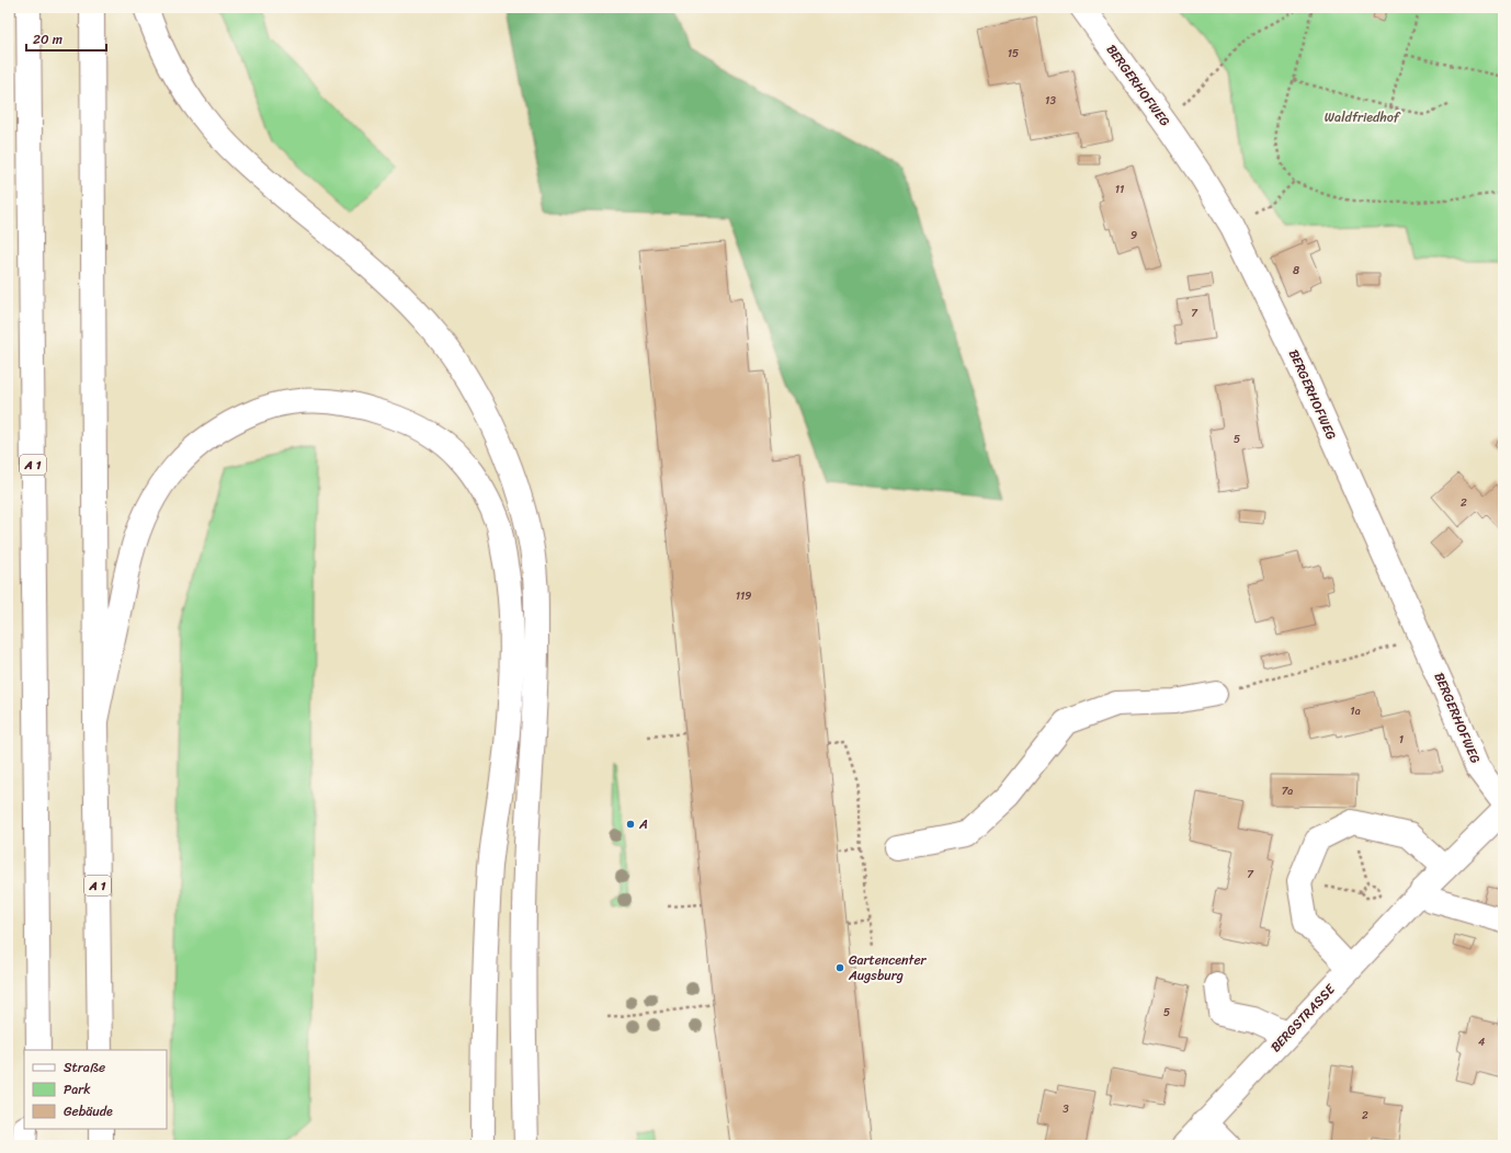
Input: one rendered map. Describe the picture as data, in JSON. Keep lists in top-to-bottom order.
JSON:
{
  "streets": {
    "main road": ["BERGERHOFWEG", "A 1", "BERGSTRASSE"]
  },
  "parks": ["Waldfriedhof"],
  "places": ["A", "Gartencenter Augsburg"],
  "house_numbers": [
    "15",
    "13",
    "11",
    "9",
    "8",
    "7",
    "5",
    "2",
    "119",
    "1a",
    "1",
    "7a",
    "7",
    "5",
    "4",
    "3",
    "2"
  ],
  "legend": ["Straße", "Park", "Gebäude"],
  "scale_bar": "20 m"
}
